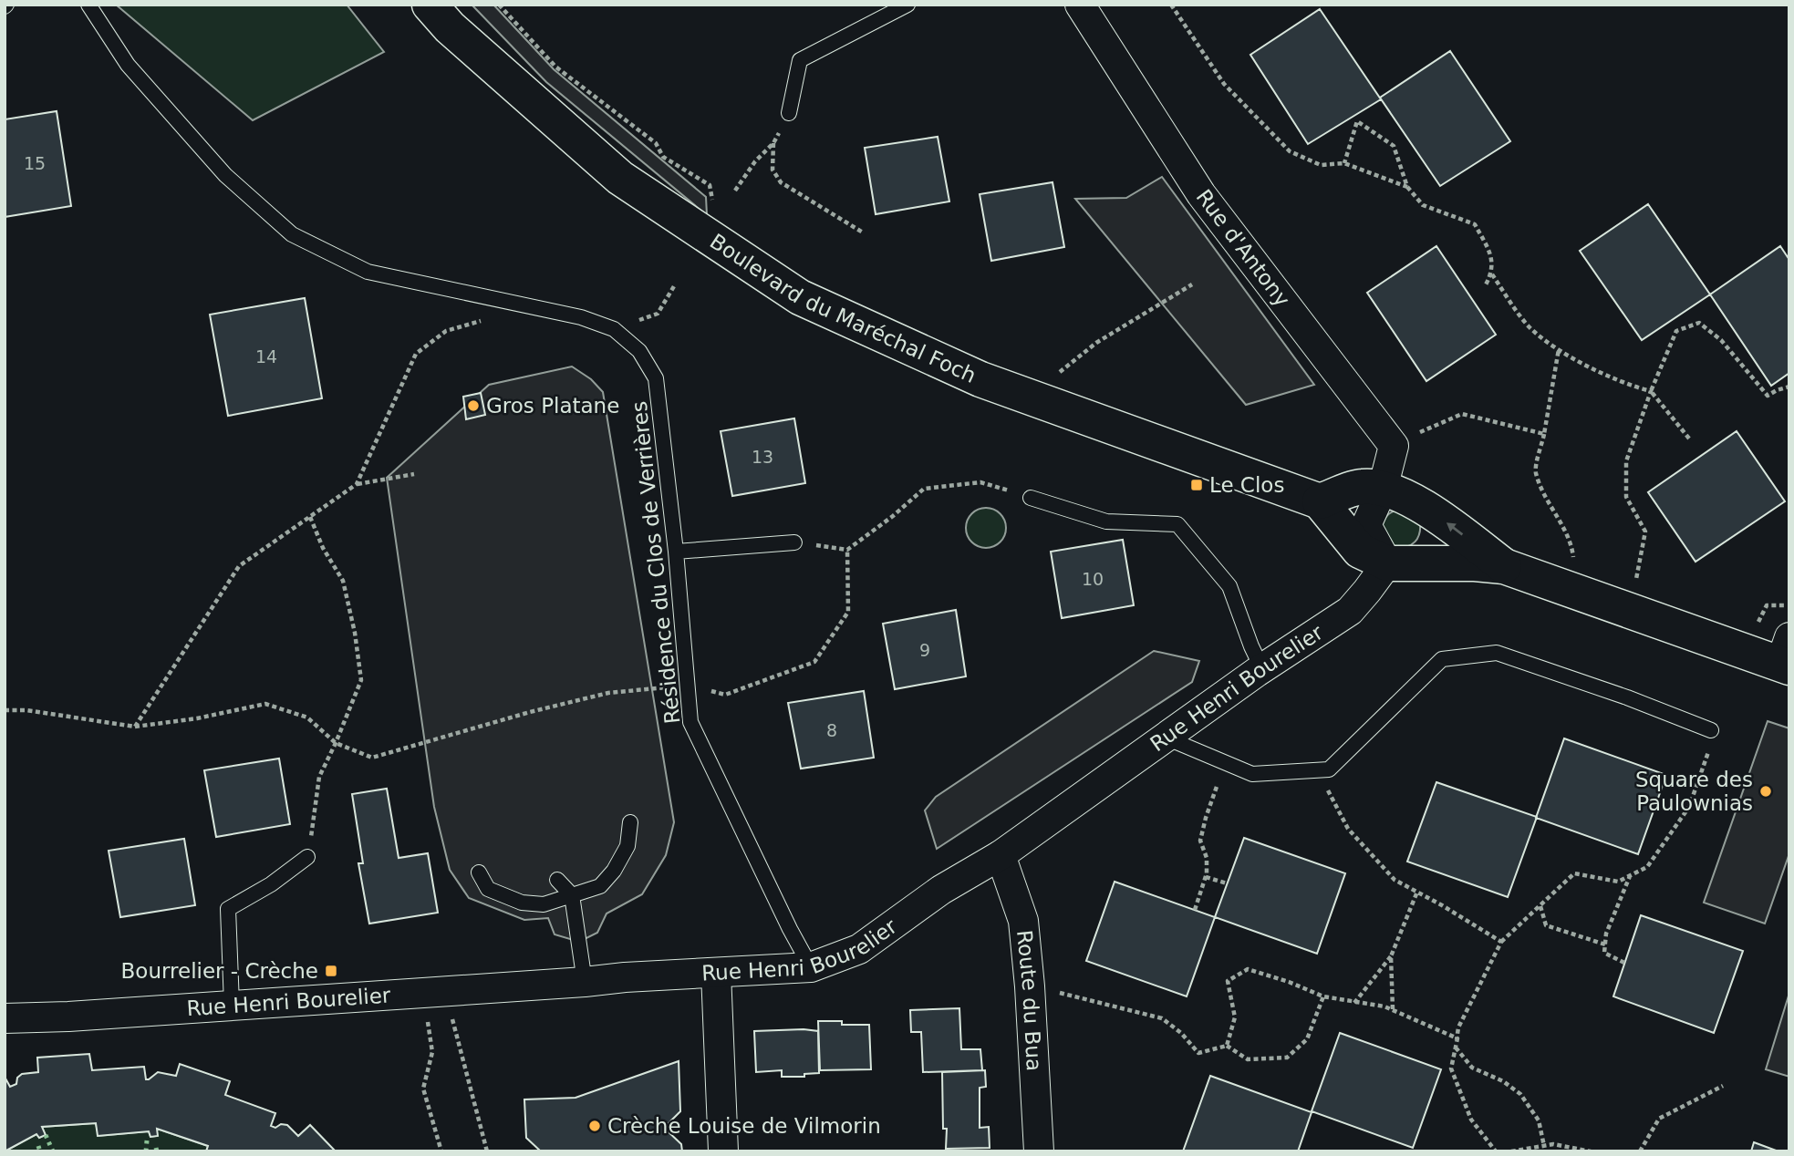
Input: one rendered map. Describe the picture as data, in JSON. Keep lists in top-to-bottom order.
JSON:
{
  "streets": {
    "street": [
      "Rue d'Antony",
      "Boulevard du Maréchal Foch",
      "Rue Henri Bourelier",
      "Route du Bua"
    ],
    "lane": ["Résidence du Clos de Verrières"]
  },
  "crossings": [
    ["Résidence du Clos de Verrières", "Rue Henri Bourelier"],
    ["Rue Henri Bourelier", "Route du Bua"]
  ],
  "places": {
    "other": ["Gros Platane", "Square des Paulownias", "Crèche Louise de Vilmorin"],
    "transit": ["Le Clos", "Bourrelier - Crèche"]
  },
  "house_numbers": [
    "15",
    "14",
    "13",
    "10",
    "9",
    "8"
  ]
}
